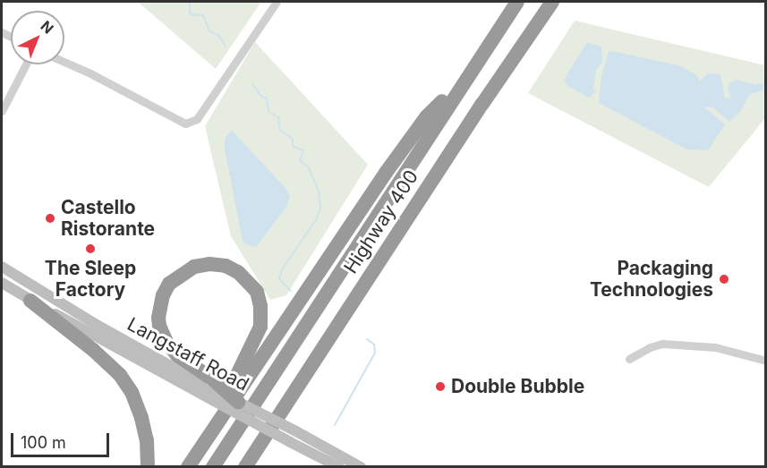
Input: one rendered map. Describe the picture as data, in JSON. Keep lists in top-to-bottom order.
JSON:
{
  "streets": {
    "highway": ["Highway 400"],
    "main road": ["Langstaff Road"]
  },
  "places": [
    "Castello Ristorante",
    "The Sleep Factory",
    "Packaging Technologies",
    "Double Bubble"
  ],
  "scale_bar": "100 m",
  "north": "top right"
}
